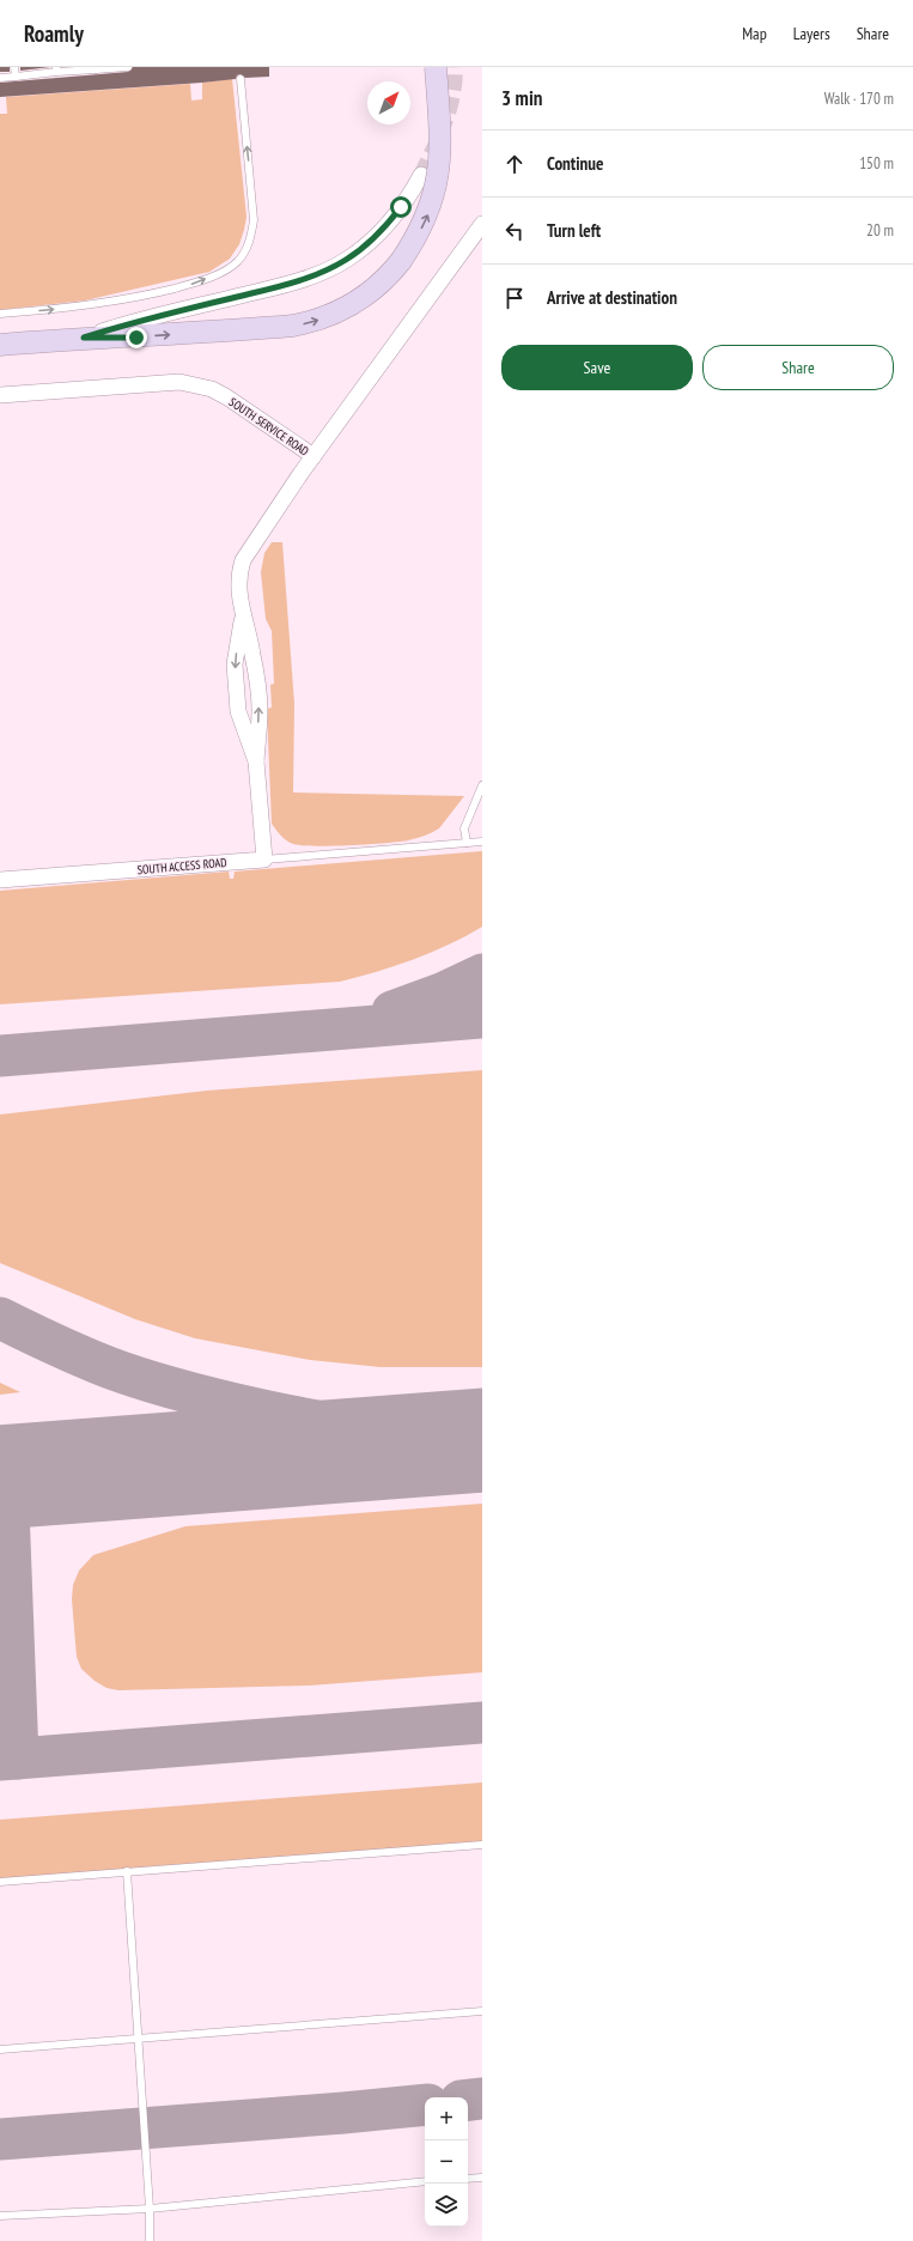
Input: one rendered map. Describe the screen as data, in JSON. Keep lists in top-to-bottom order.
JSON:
{
  "streets": {
    "street": ["SOUTH SERVICE ROAD", "SOUTH ACCESS ROAD"]
  },
  "north": "top right",
  "page": {
    "header": "Roamly",
    "nav": ["Map", "Layers", "Share"],
    "heading": ["3 min", "Walk · 170 m"],
    "list": [
      ["Continue", "150 m"],
      ["Turn left", "20 m"],
      "Arrive at destination"
    ],
    "buttons": ["Save", "Share"],
    "map_buttons": ["+", "−"]
  }
}
